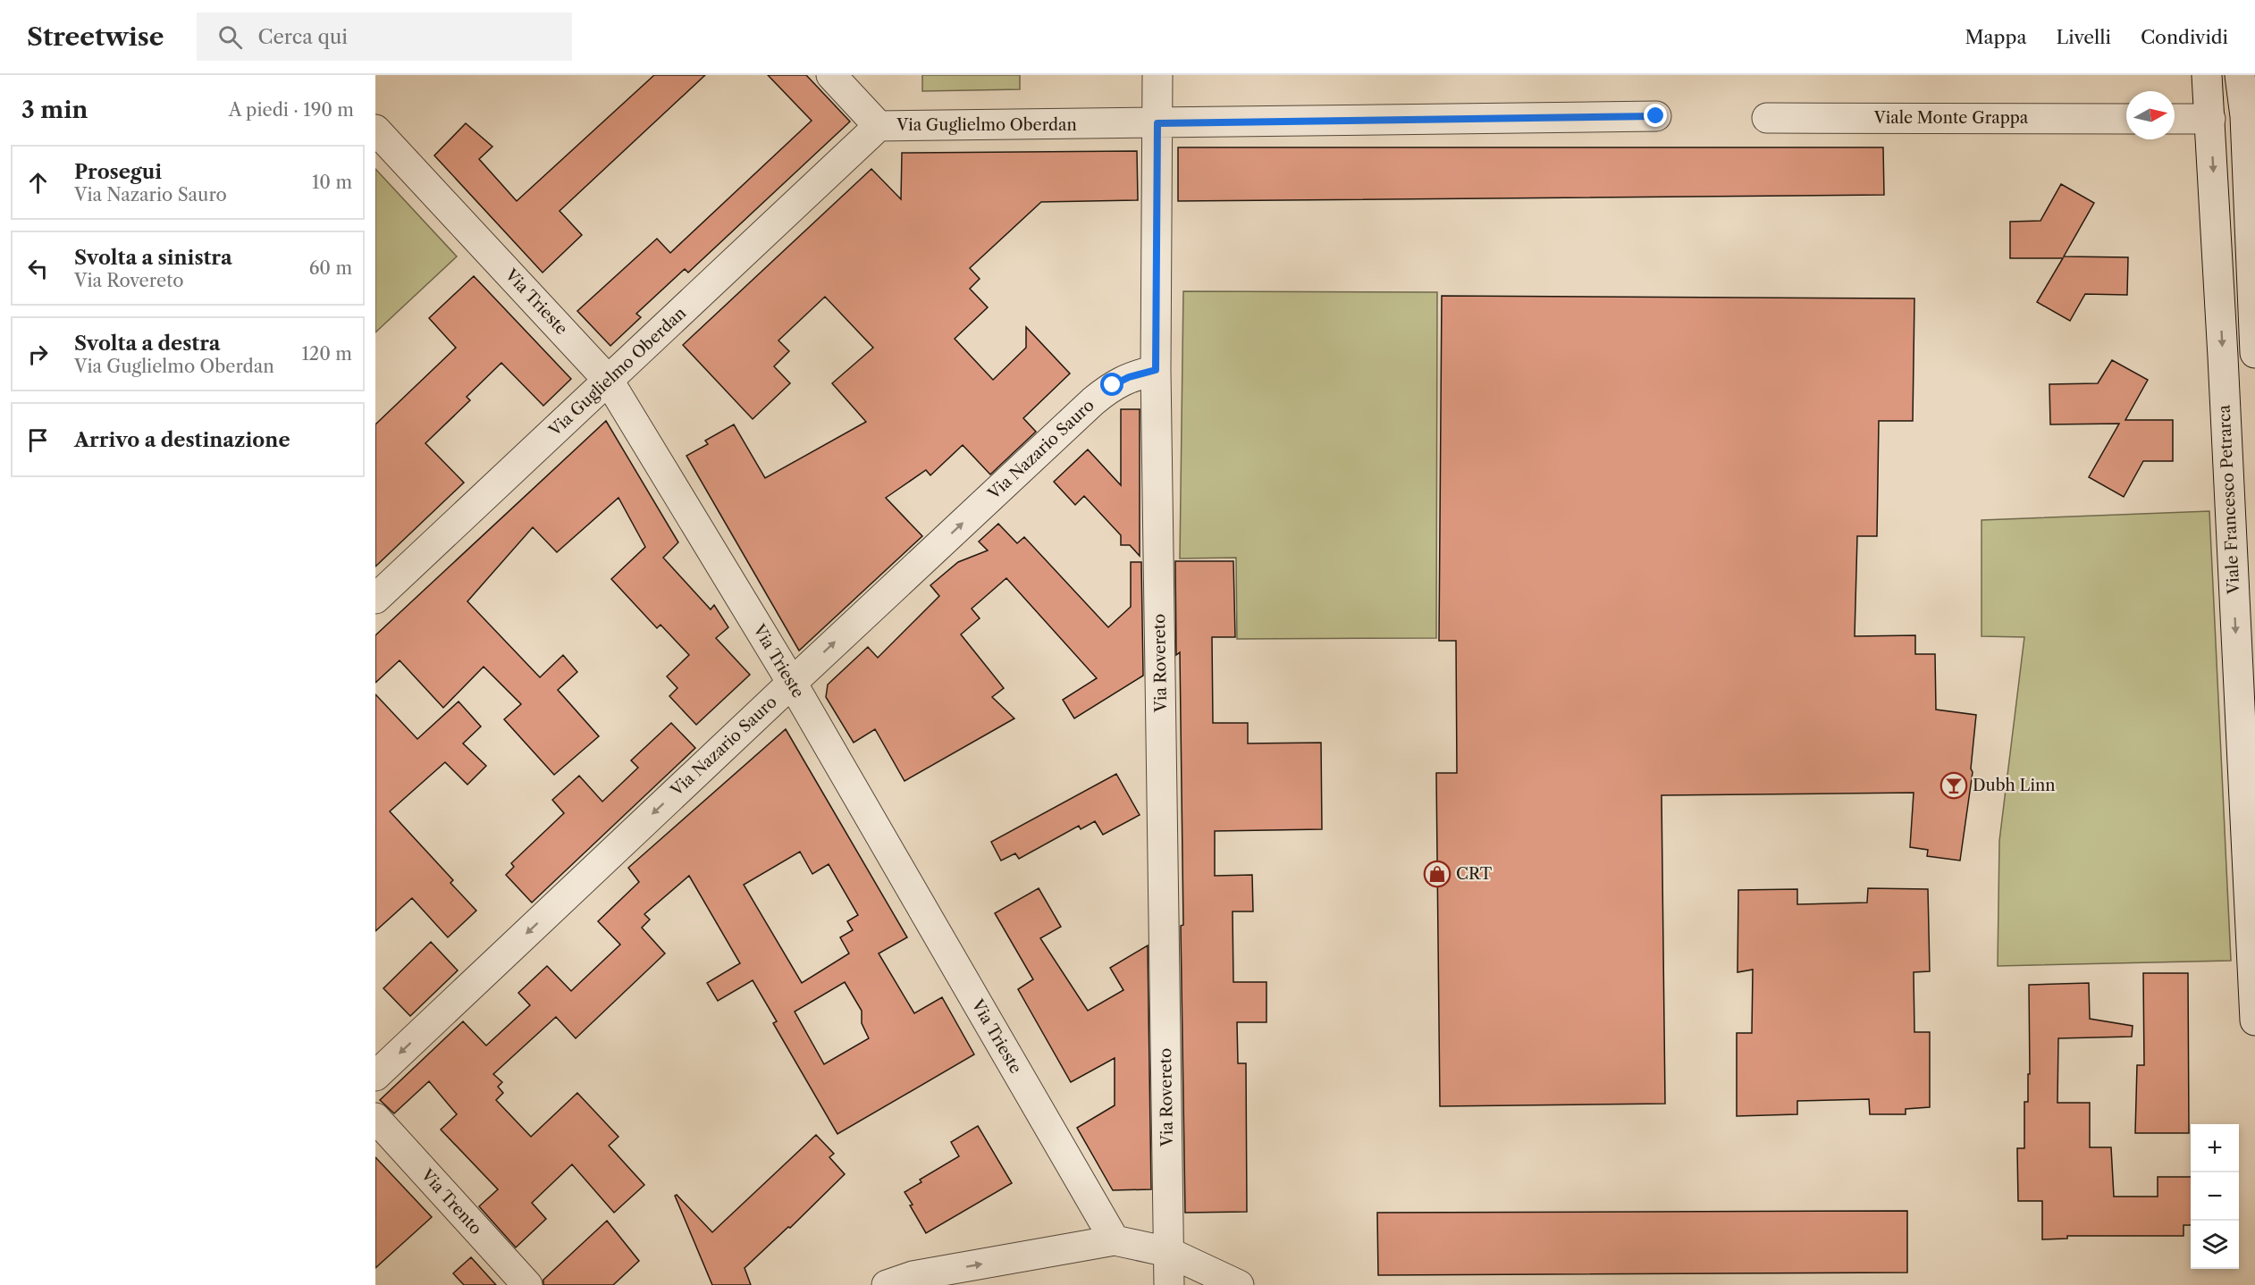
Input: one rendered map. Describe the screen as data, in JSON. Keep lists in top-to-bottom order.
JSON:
{
  "streets": {
    "street": [
      "Viale Monte Grappa",
      "Via Guglielmo Oberdan",
      "Via Trieste",
      "Via Nazario Sauro",
      "Viale Francesco Petrarca",
      "Via Rovereto",
      "Via Trento"
    ]
  },
  "crossings": [
    ["Via Guglielmo Oberdan", "Via Trieste"],
    ["Via Guglielmo Oberdan", "Via Rovereto"],
    ["Via Trieste", "Via Nazario Sauro"],
    ["Via Nazario Sauro", "Via Rovereto"]
  ],
  "one_way": ["Viale Francesco Petrarca"],
  "places": {
    "bar": ["Dubh Linn"],
    "shop": ["CRT"]
  },
  "north": "right",
  "page": {
    "header": "Streetwise",
    "search": "Cerca qui",
    "nav": ["Mappa", "Livelli", "Condividi"],
    "heading": ["3 min", "A piedi · 190 m"],
    "list": [
      ["Prosegui", "Via Nazario Sauro", "10 m"],
      ["Svolta a sinistra", "Via Rovereto", "60 m"],
      ["Svolta a destra", "Via Guglielmo Oberdan", "120 m"],
      "Arrivo a destinazione"
    ],
    "map_buttons": ["+", "−"]
  }
}
